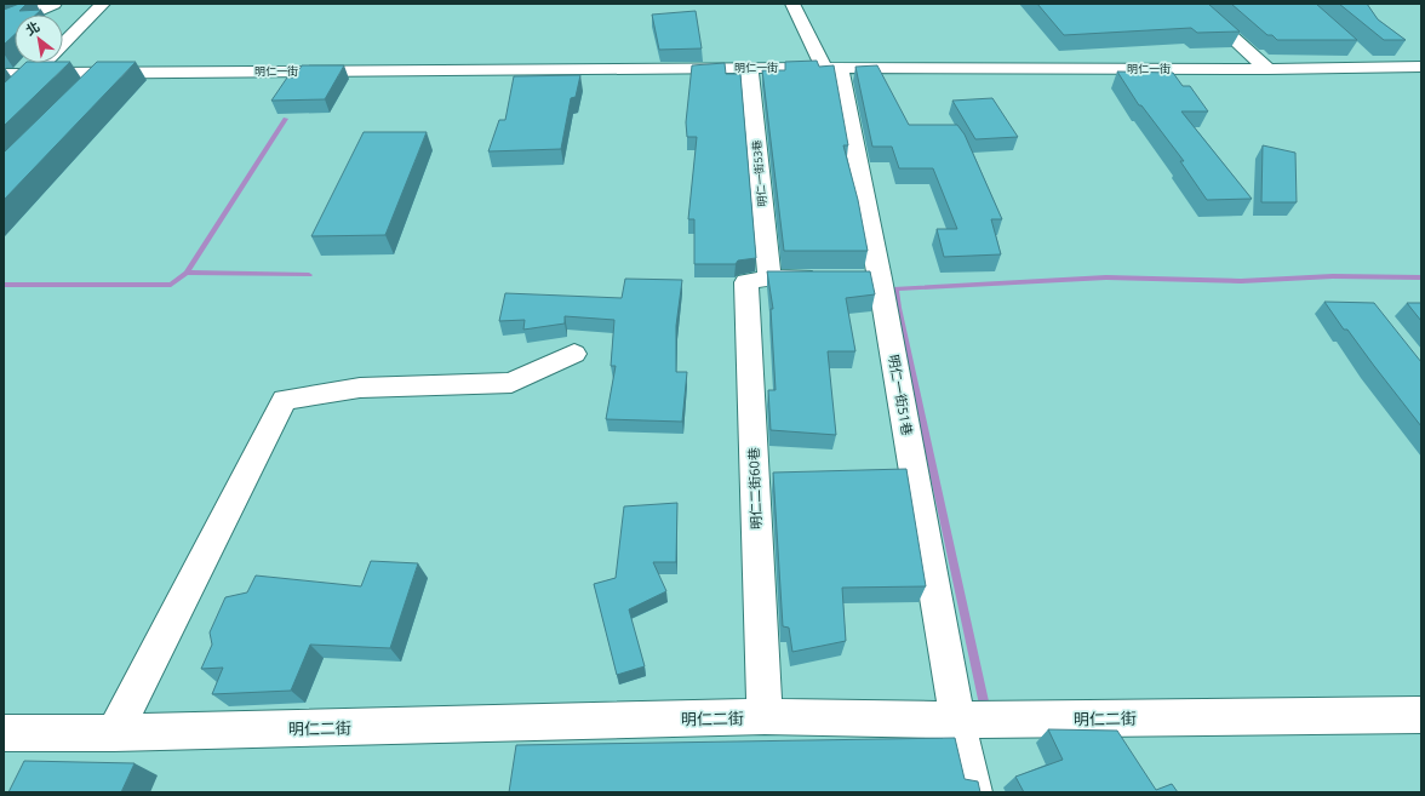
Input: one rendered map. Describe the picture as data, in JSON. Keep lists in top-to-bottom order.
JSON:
{
  "streets": {
    "street": [
      "明仁一街",
      "明仁一街53巷",
      "明仁一街51巷",
      "明仁二街60巷",
      "明仁二街"
    ]
  },
  "crossings": [
    ["明仁一街", "明仁一街53巷"],
    ["明仁一街", "明仁一街51巷"],
    ["明仁一街53巷", "明仁二街60巷"],
    ["明仁一街51巷", "明仁二街"],
    ["明仁二街60巷", "明仁二街"]
  ],
  "north": "top left"
}
